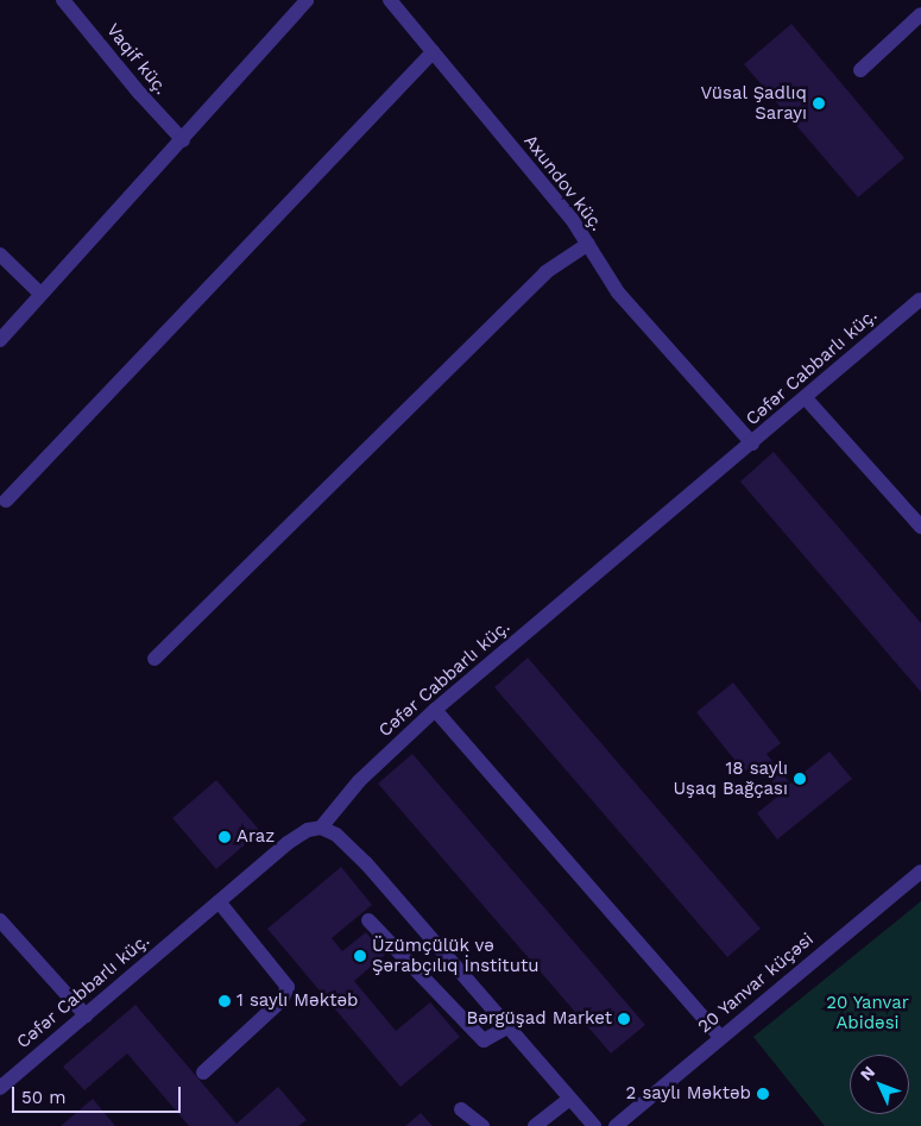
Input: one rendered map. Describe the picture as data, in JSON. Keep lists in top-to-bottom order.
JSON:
{
  "streets": {
    "street": [
      "Vaqif küç.",
      "Axundov küç.",
      "Cəfər Cabbarlı küç.",
      "20 Yanvar küçəsi"
    ]
  },
  "crossings": [
    ["Axundov küç.", "Cəfər Cabbarlı küç."]
  ],
  "parks": ["20 Yanvar Abidəsi"],
  "places": [
    "Vüsal Şadlıq Sarayı",
    "18 saylı Uşaq Bağçası",
    "Araz",
    "Üzümçülük və Şərabçılıq İnstitutu",
    "1 saylı Məktəb",
    "Bərgüşad Market",
    "2 saylı Məktəb"
  ],
  "scale_bar": "50 m",
  "north": "top left"
}
